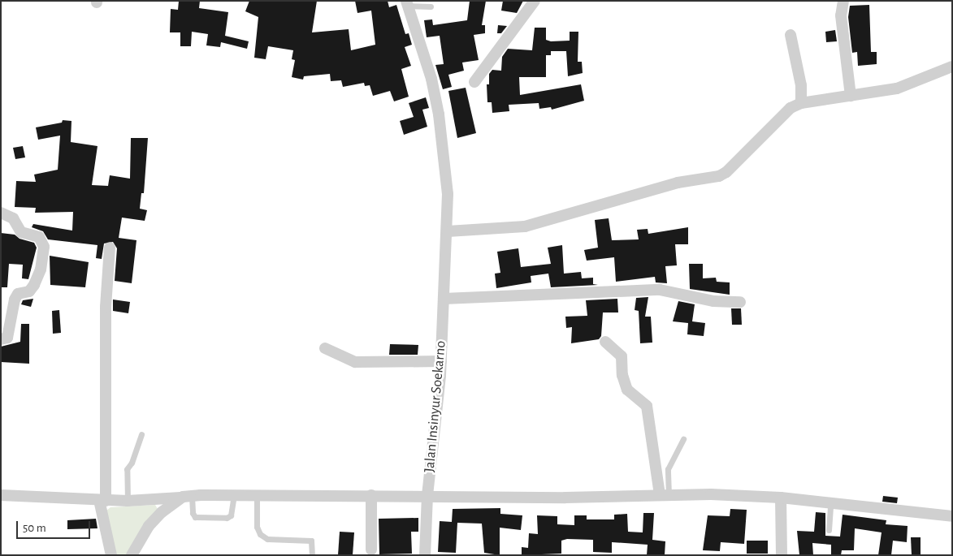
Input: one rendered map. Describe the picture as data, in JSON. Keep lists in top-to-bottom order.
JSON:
{
  "streets": {
    "street": ["Jalan Insinyur Soekarno"]
  },
  "scale_bar": "50 m"
}
